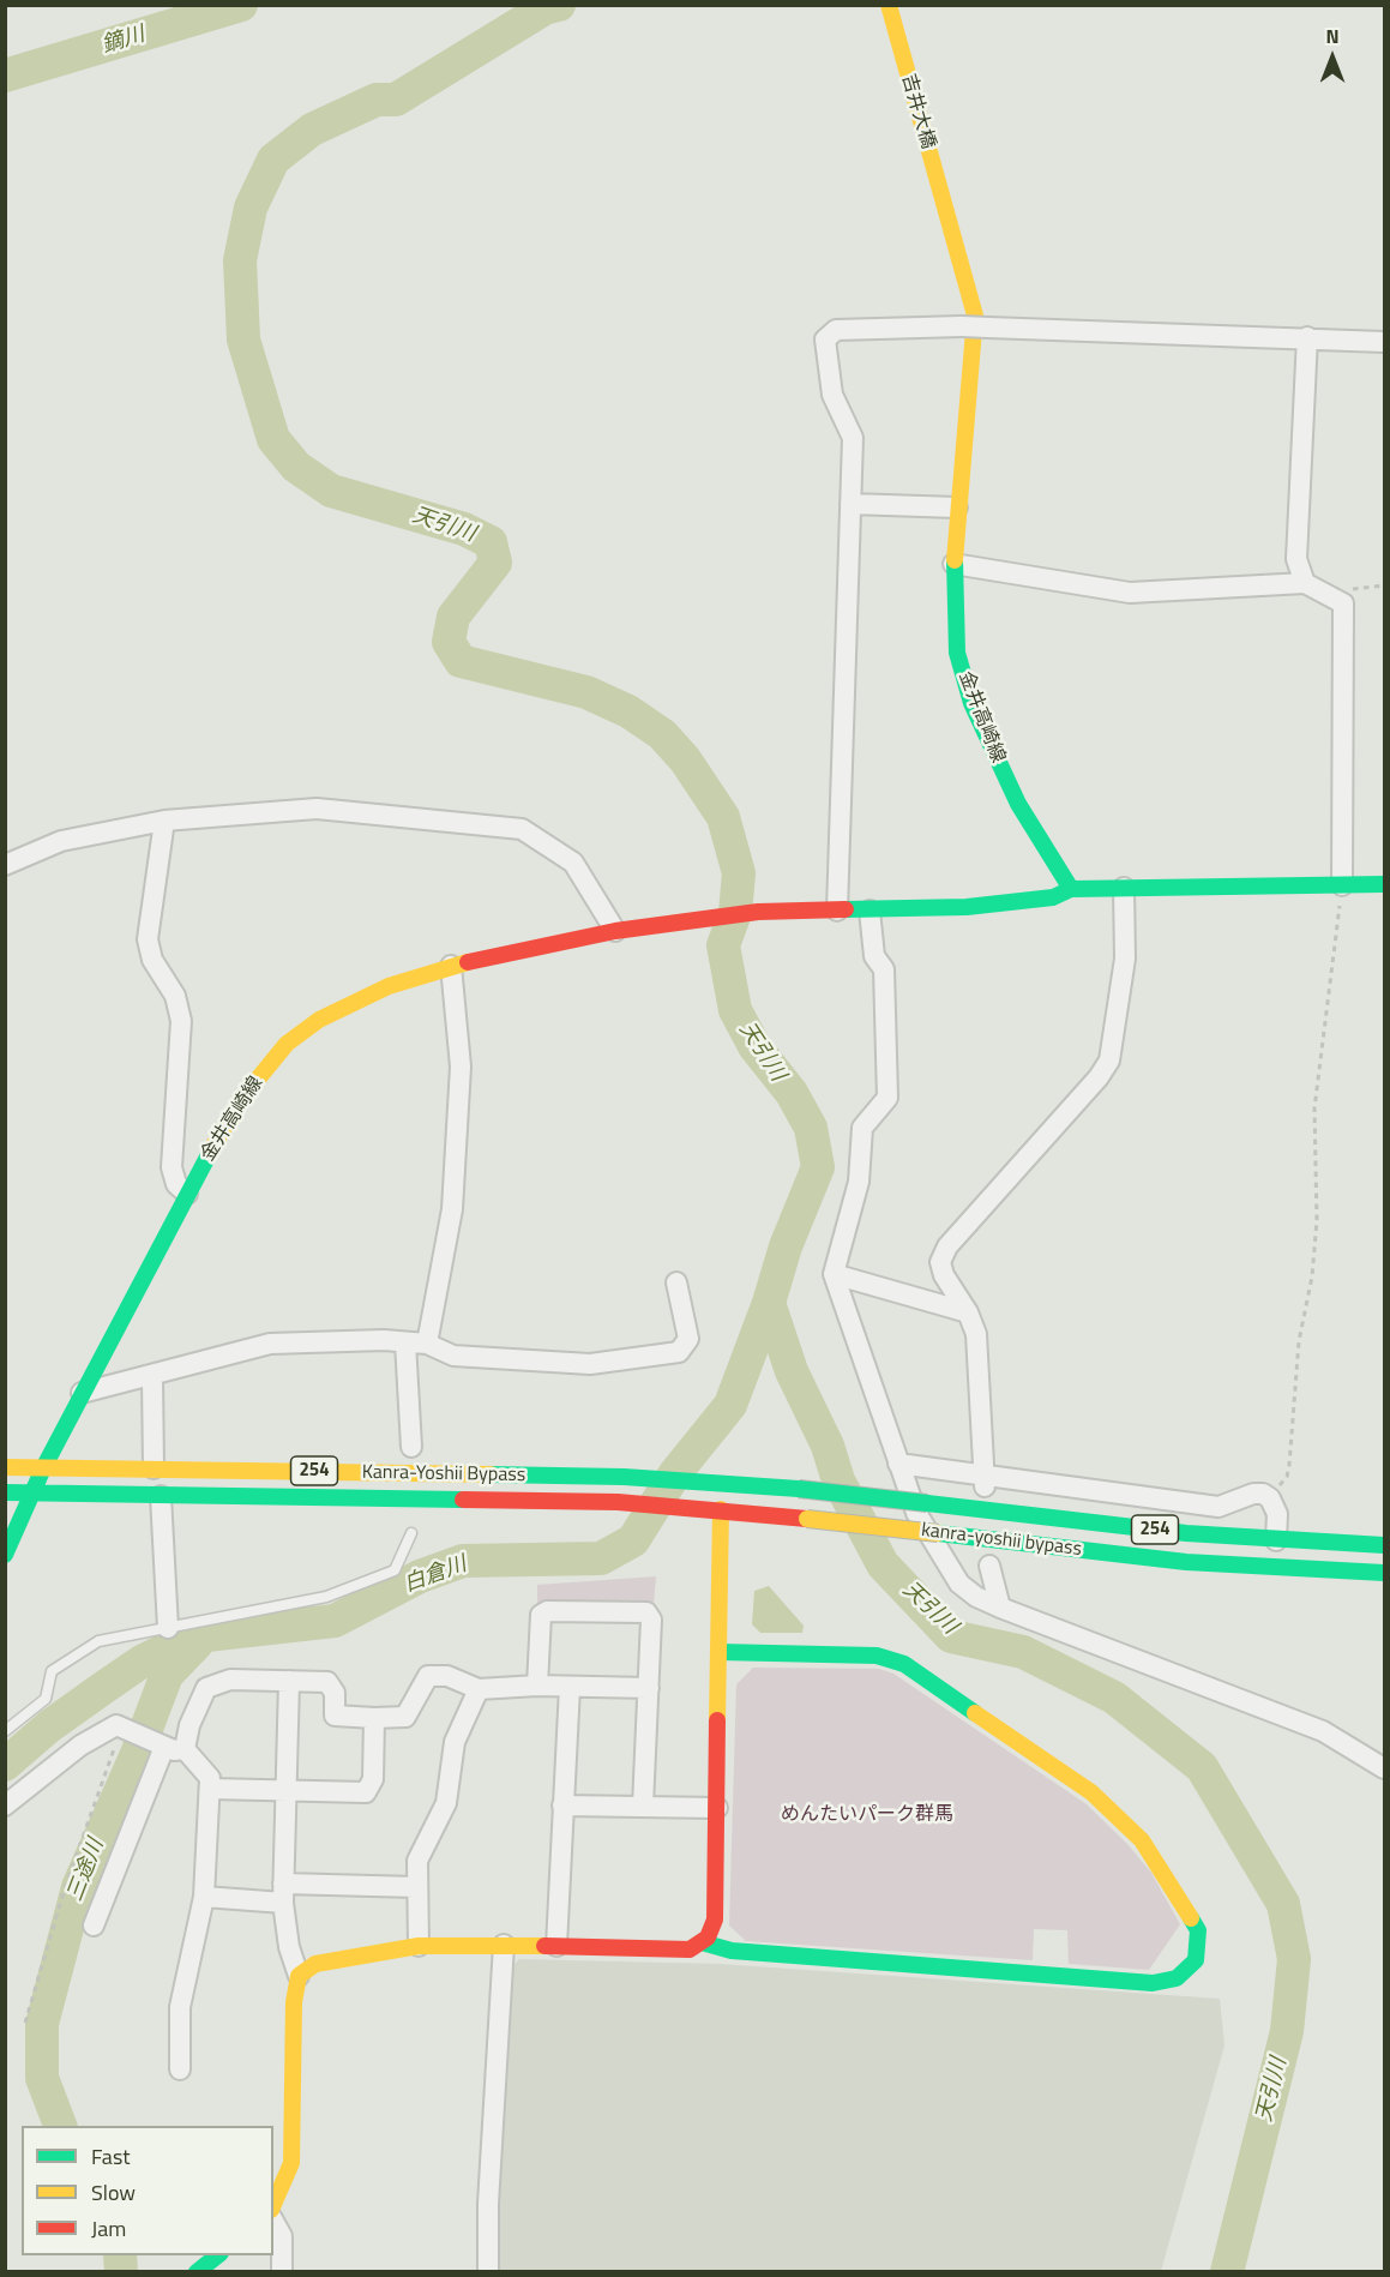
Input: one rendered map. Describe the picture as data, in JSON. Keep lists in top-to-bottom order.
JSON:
{
  "streets": {
    "main road": [
      "吉井大橋",
      "金井高崎線",
      "254",
      "Kanra-Yoshii Bypass",
      "kanra-yoshii bypass"
    ]
  },
  "crossings": [
    ["吉井大橋", "金井高崎線"],
    ["金井高崎線", "Kanra-Yoshii Bypass"],
    ["Kanra-Yoshii Bypass", "kanra-yoshii bypass"]
  ],
  "water": [
    "鏑川",
    "天引川",
    "白倉川",
    "三途川"
  ],
  "parks": ["めんたいパーク群馬"],
  "legend": ["Fast", "Slow", "Jam"],
  "north": "top"
}
